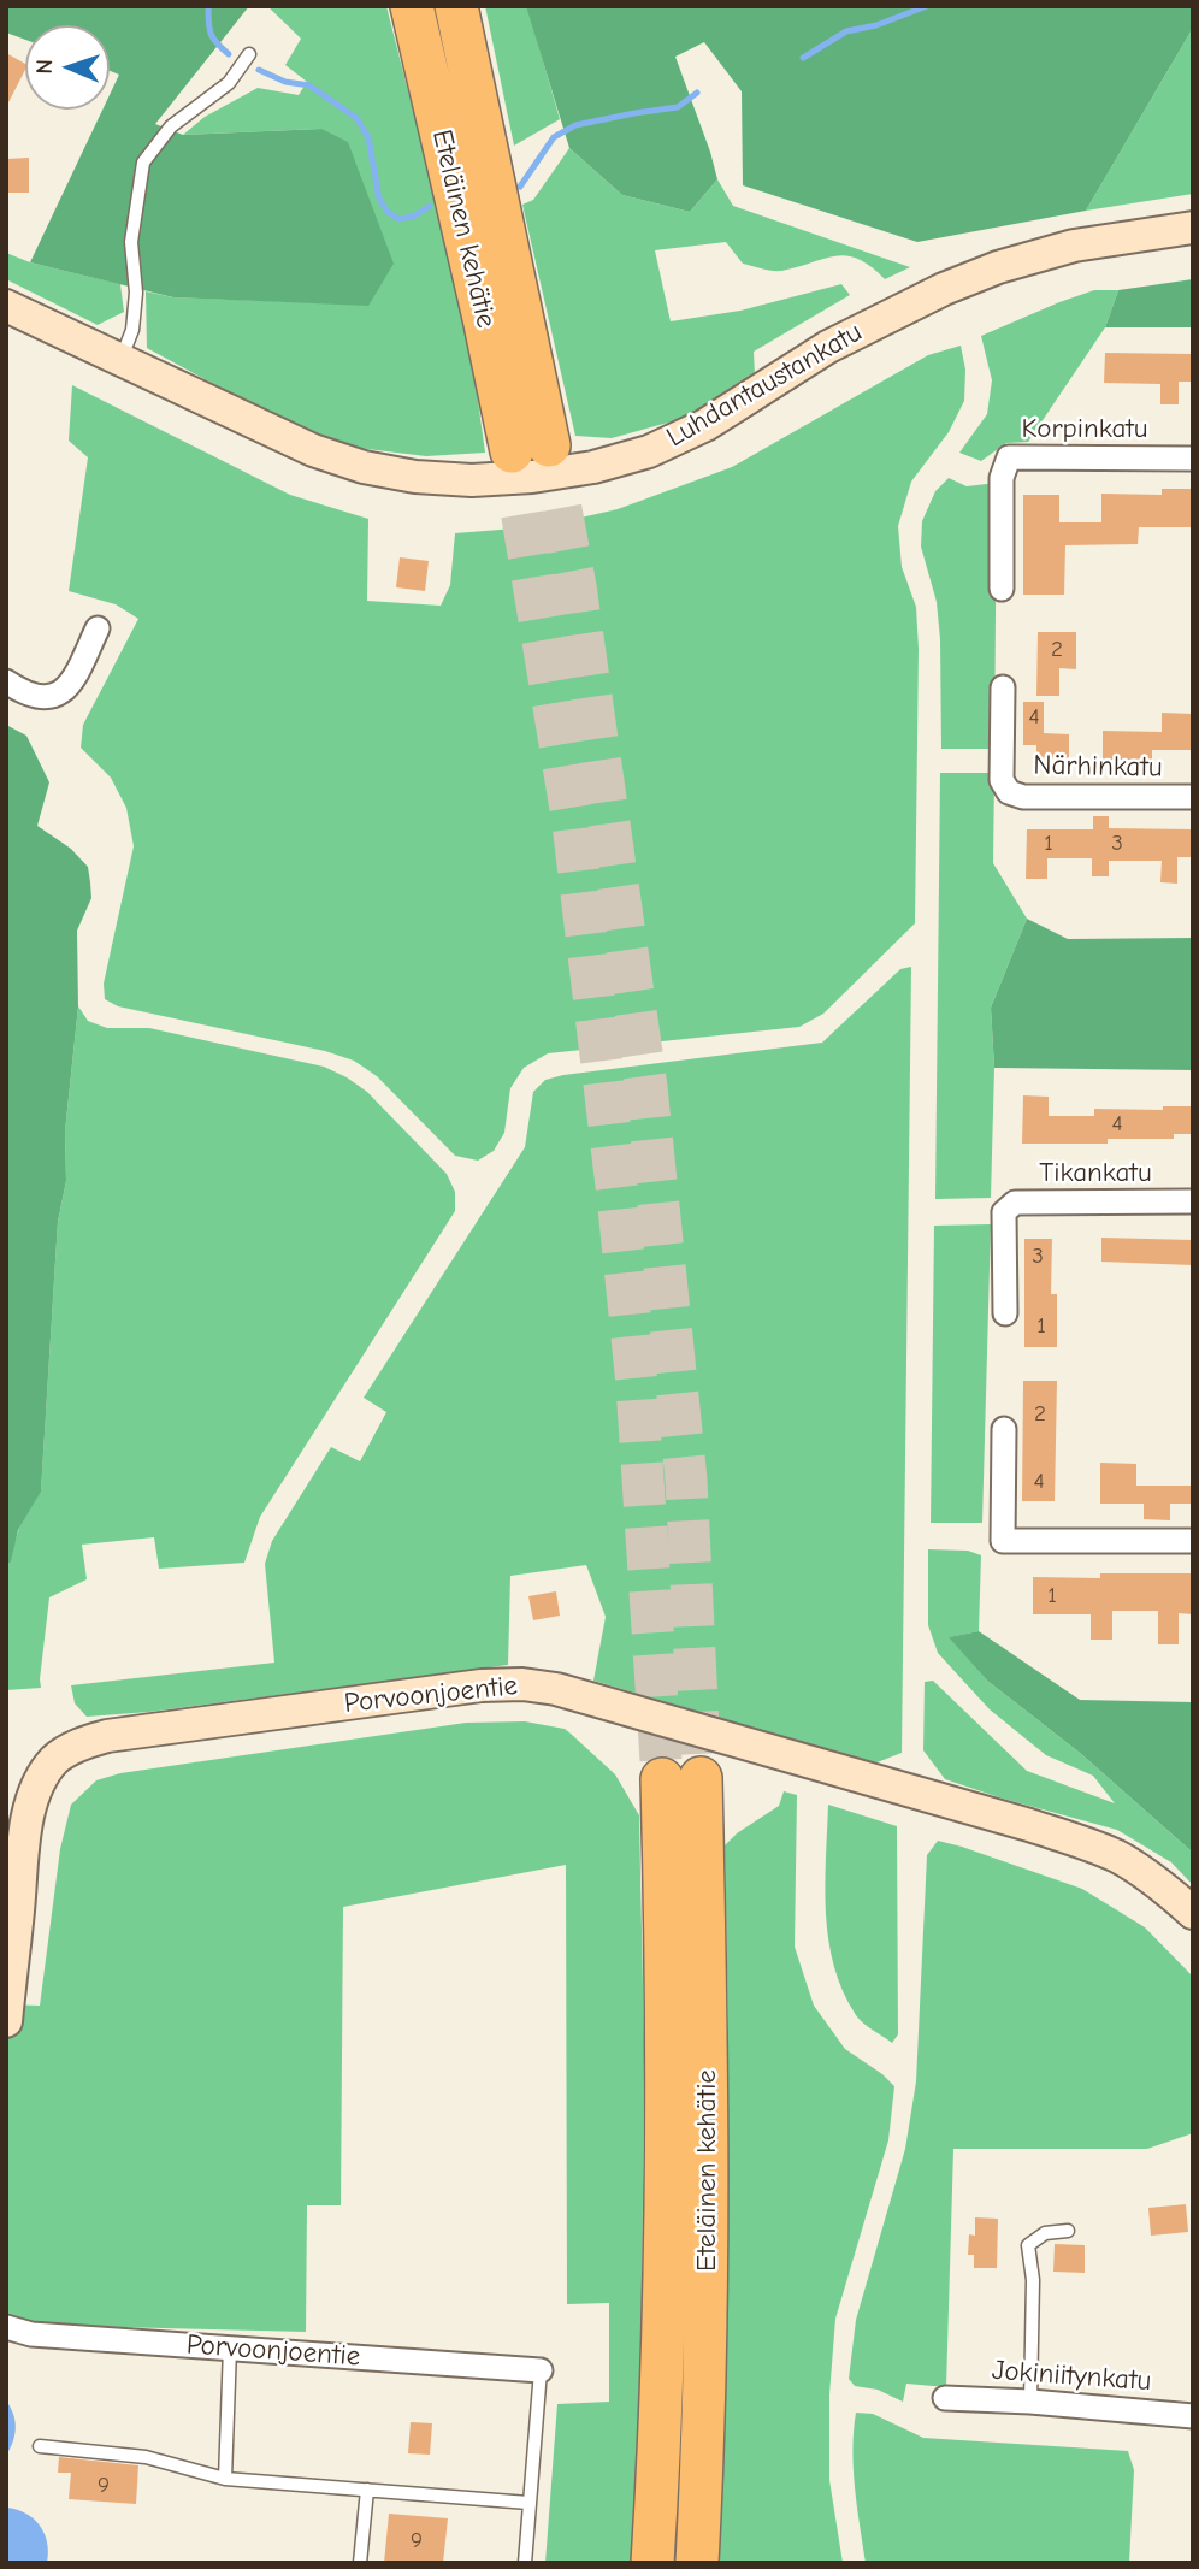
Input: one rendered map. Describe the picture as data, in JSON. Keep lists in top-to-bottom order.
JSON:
{
  "streets": {
    "highway": ["Eteläinen kehätie"],
    "street": [
      "Luhdantaustankatu",
      "Korpinkatu",
      "Närhinkatu",
      "Tikankatu",
      "Porvoonjoentie",
      "Jokiniitynkatu"
    ]
  },
  "house_numbers": [
    "2",
    "4",
    "1",
    "3",
    "4",
    "3",
    "1",
    "2",
    "4",
    "1",
    "9",
    "9"
  ],
  "north": "left"
}
